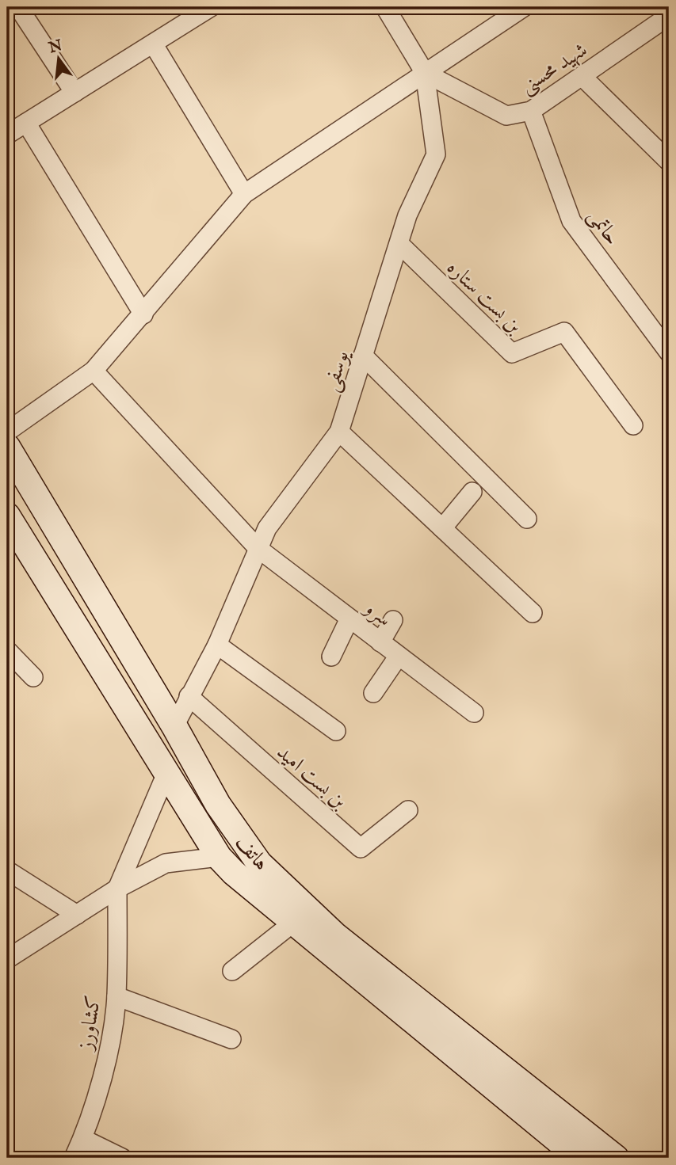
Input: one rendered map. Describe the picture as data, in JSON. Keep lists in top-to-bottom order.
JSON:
{
  "streets": {
    "main road": ["هاتف"],
    "street": [
      "شهید محسنی",
      "حاتمی",
      "بن بست ستاره",
      "یوسفی",
      "سرو",
      "بن بست امید",
      "کشاورز"
    ]
  },
  "crossings": [
    ["شهید محسنی", "حاتمی"],
    ["شهید محسنی", "یوسفی"],
    ["بن بست ستاره", "یوسفی"],
    ["یوسفی", "سرو"],
    ["یوسفی", "بن بست امید"],
    ["یوسفی", "هاتف"]
  ],
  "north": "top"
}
